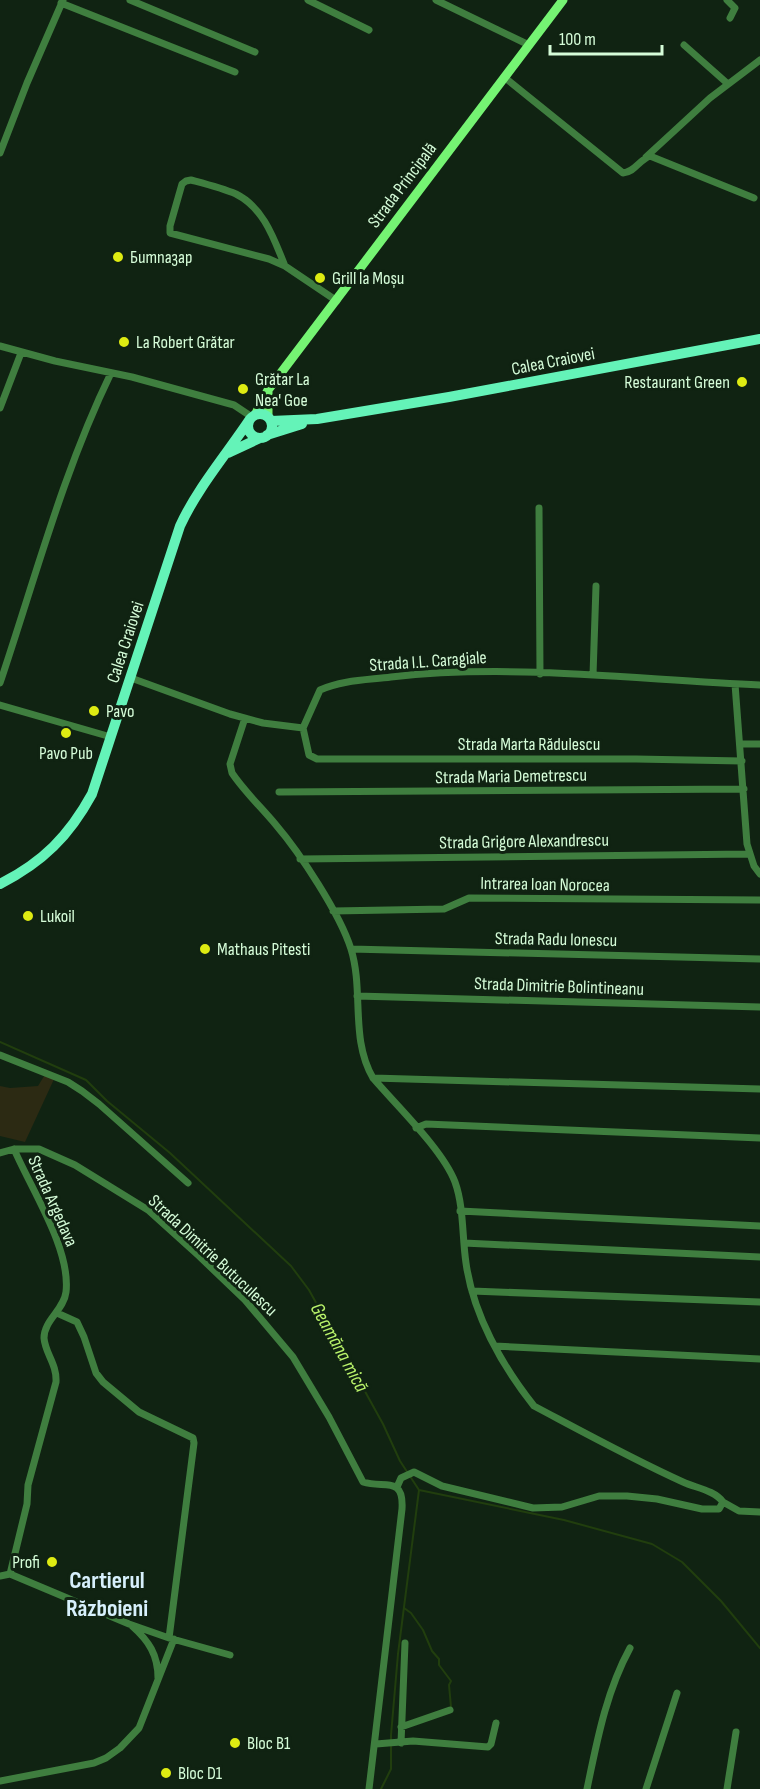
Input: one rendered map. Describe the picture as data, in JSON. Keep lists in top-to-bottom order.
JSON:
{
  "streets": {
    "main road": ["Strada Principală", "Calea Craiovei"],
    "street": [
      "Strada I.L. Caragiale",
      "Strada Marta Rădulescu",
      "Strada Maria Demetrescu",
      "Strada Grigore Alexandrescu",
      "Intrarea Ioan Norocea",
      "Strada Radu Ionescu",
      "Strada Dimitrie Bolintineanu",
      "Strada Argedava",
      "Strada Dimitrie Butuculescu"
    ]
  },
  "crossings": [
    ["Strada Principală", "Calea Craiovei"],
    ["Strada I.L. Caragiale", "Strada Marta Rădulescu"],
    ["Strada Argedava", "Strada Dimitrie Butuculescu"]
  ],
  "districts": ["Cartierul Războieni"],
  "water": ["Geamăna mică"],
  "places": [
    "Битпазар",
    "Grill la Moșu",
    "La Robert Grătar",
    "Restaurant Green",
    "Grătar La Nea' Goe",
    "Pavo",
    "Pavo Pub",
    "Lukoil",
    "Mathaus Pitesti",
    "Profi",
    "Bloc B1",
    "Bloc D1"
  ],
  "scale_bar": "100 m"
}
